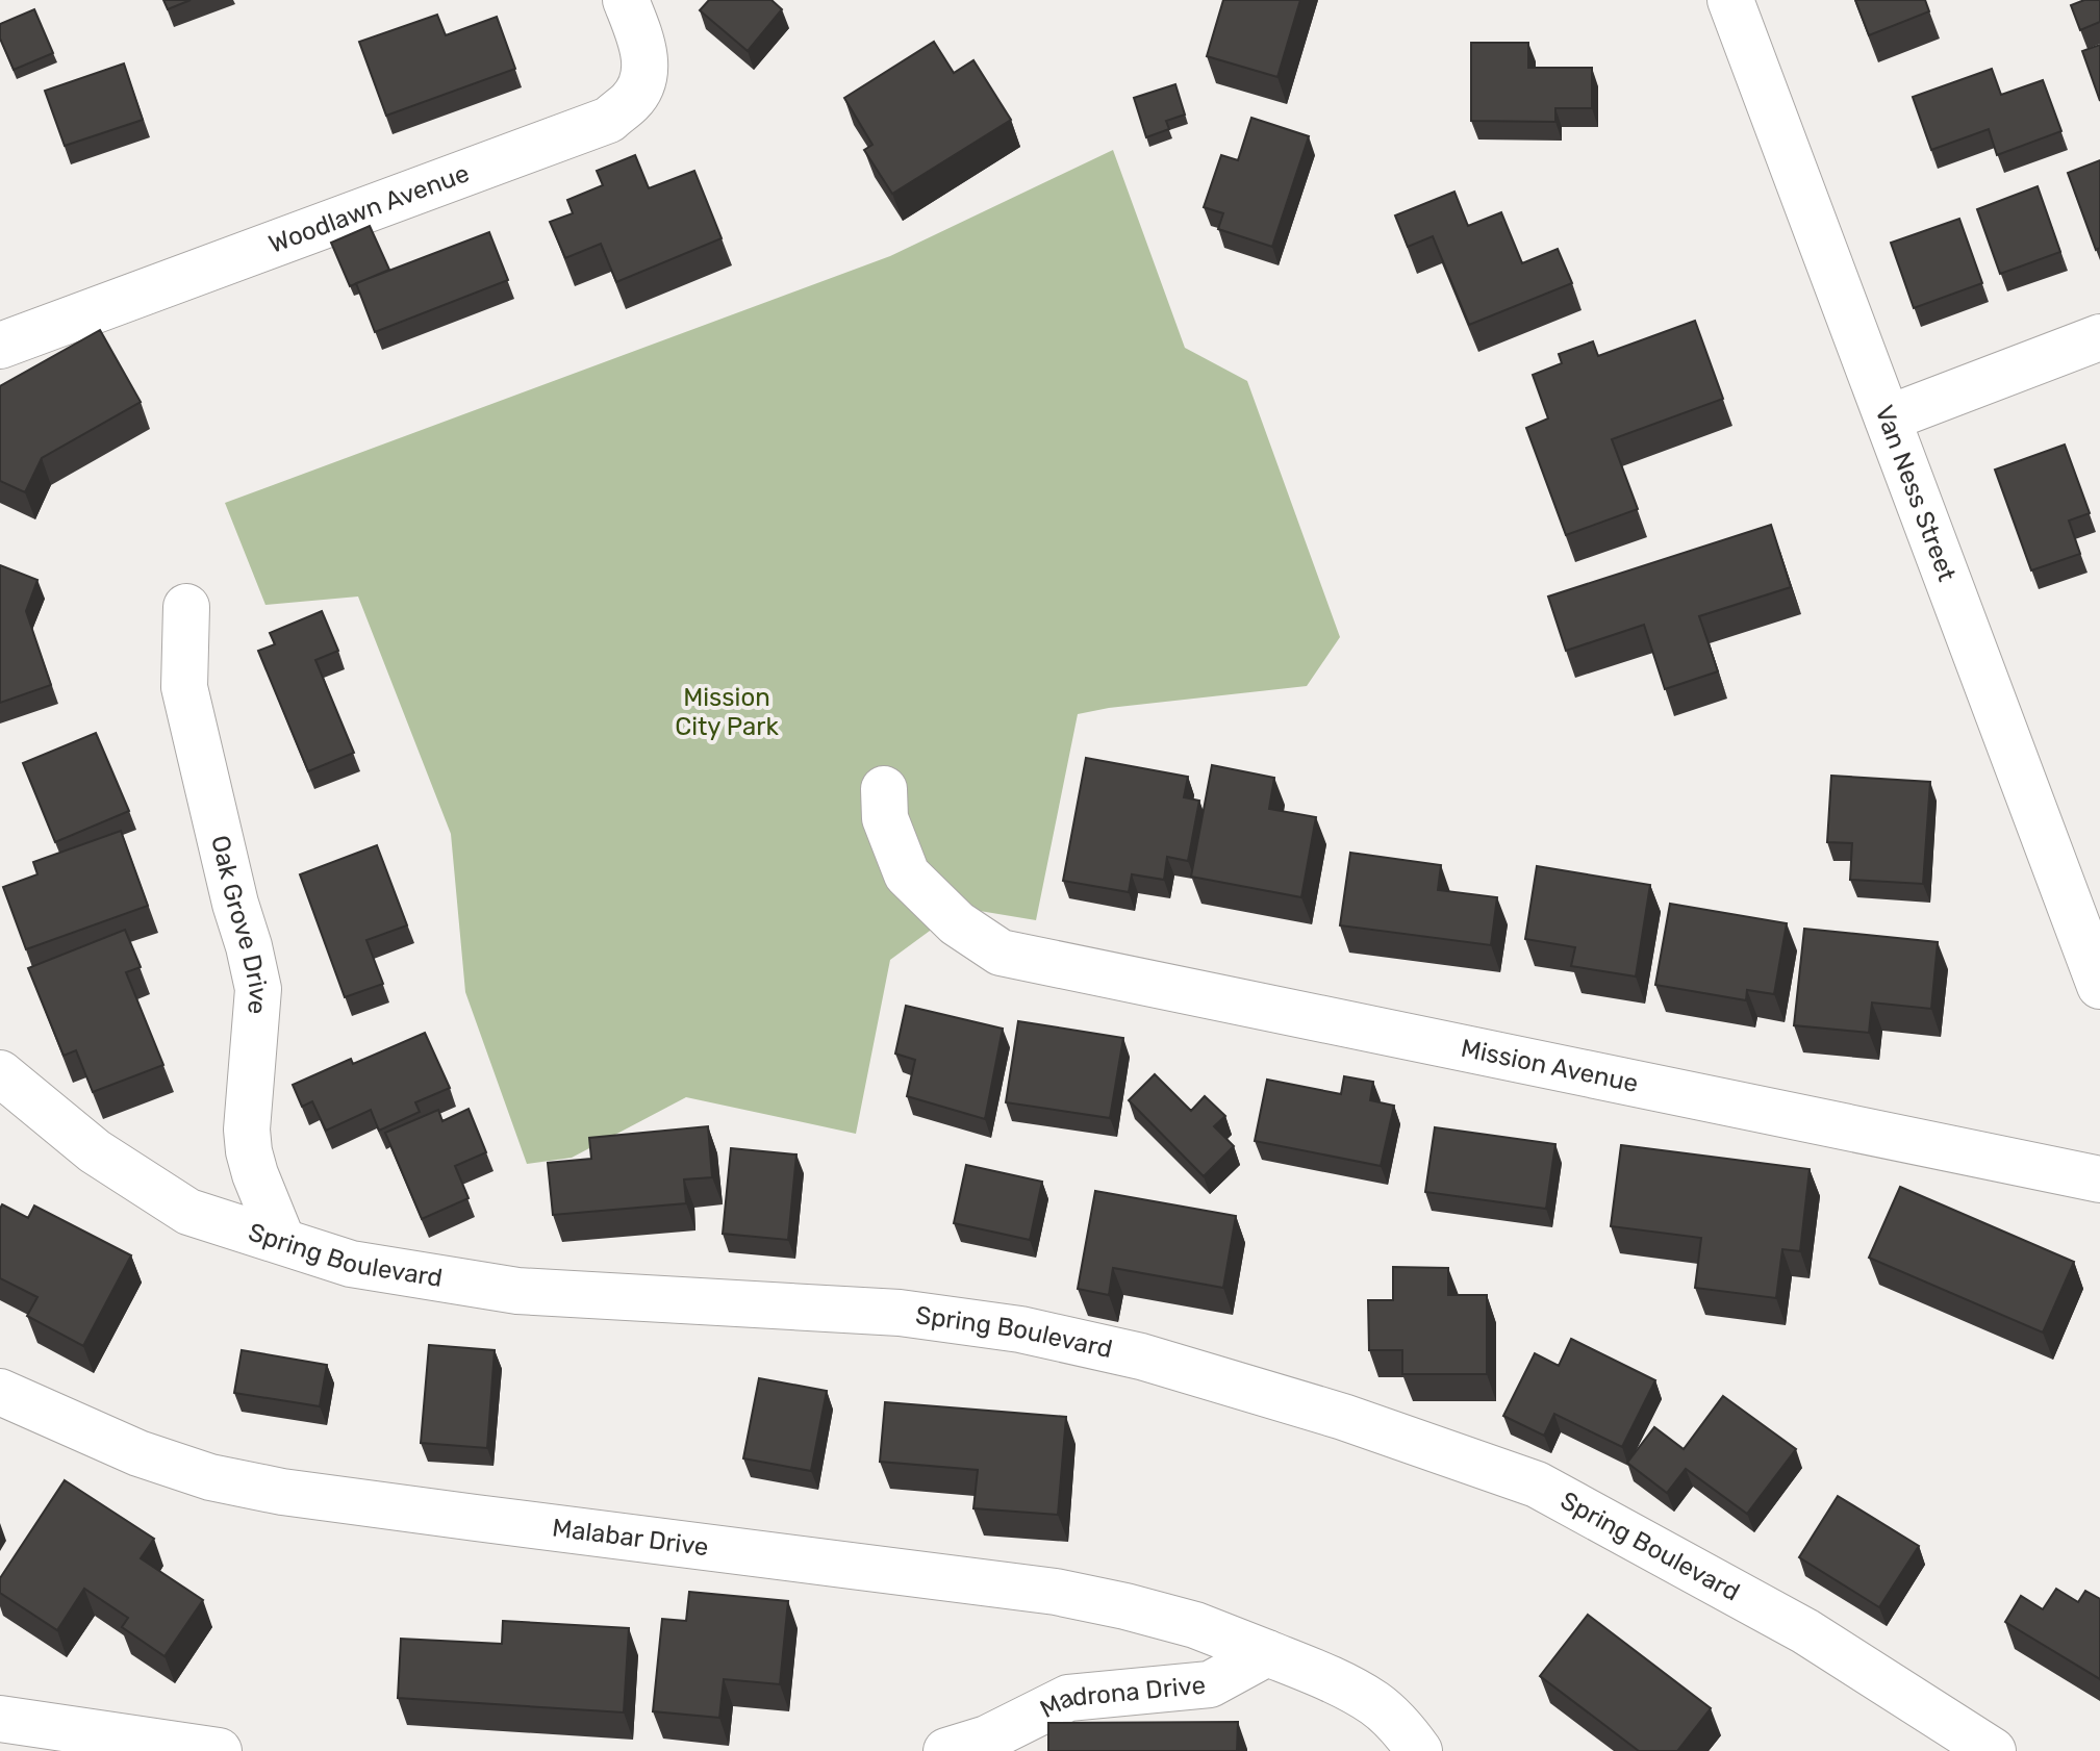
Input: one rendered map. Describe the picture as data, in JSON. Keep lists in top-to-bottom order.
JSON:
{
  "streets": {
    "street": [
      "Woodlawn Avenue",
      "Van Ness Street",
      "Oak Grove Drive",
      "Mission Avenue",
      "Spring Boulevard",
      "Malabar Drive",
      "Madrona Drive"
    ]
  },
  "crossings": [
    ["Oak Grove Drive", "Spring Boulevard"],
    ["Malabar Drive", "Madrona Drive"]
  ],
  "parks": ["Mission City Park"]
}
